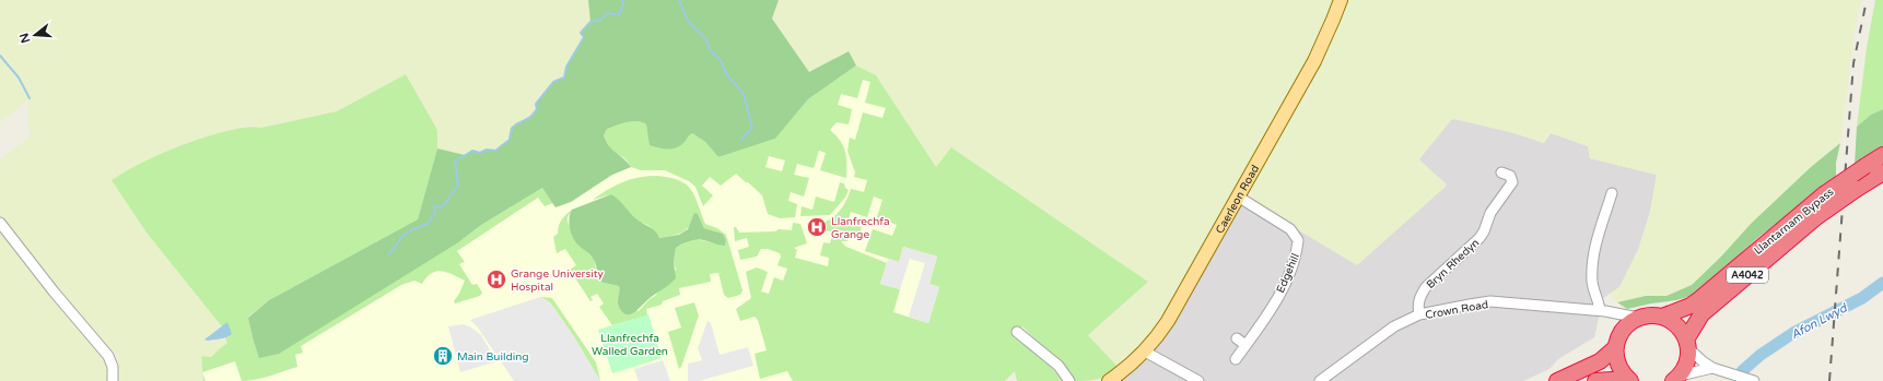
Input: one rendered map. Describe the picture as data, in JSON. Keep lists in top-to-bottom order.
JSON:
{
  "streets": {
    "highway": ["Llantarnam Bypass", "A4042"],
    "main road": ["Caerleon Road"],
    "street": ["Bryn Rhedyn", "Edgehill", "Crown Road"]
  },
  "crossings": [
    ["Caerleon Road", "Edgehill"],
    ["Llantarnam Bypass", "Crown Road"],
    ["Bryn Rhedyn", "Crown Road"]
  ],
  "water": ["Afon Lwyd"],
  "parks": ["Llanfrechfa Walled Garden"],
  "places": {
    "hospital": ["Llanfrechfa Grange", "Grange University Hospital"],
    "building": ["Main Building"]
  },
  "north": "left"
}
